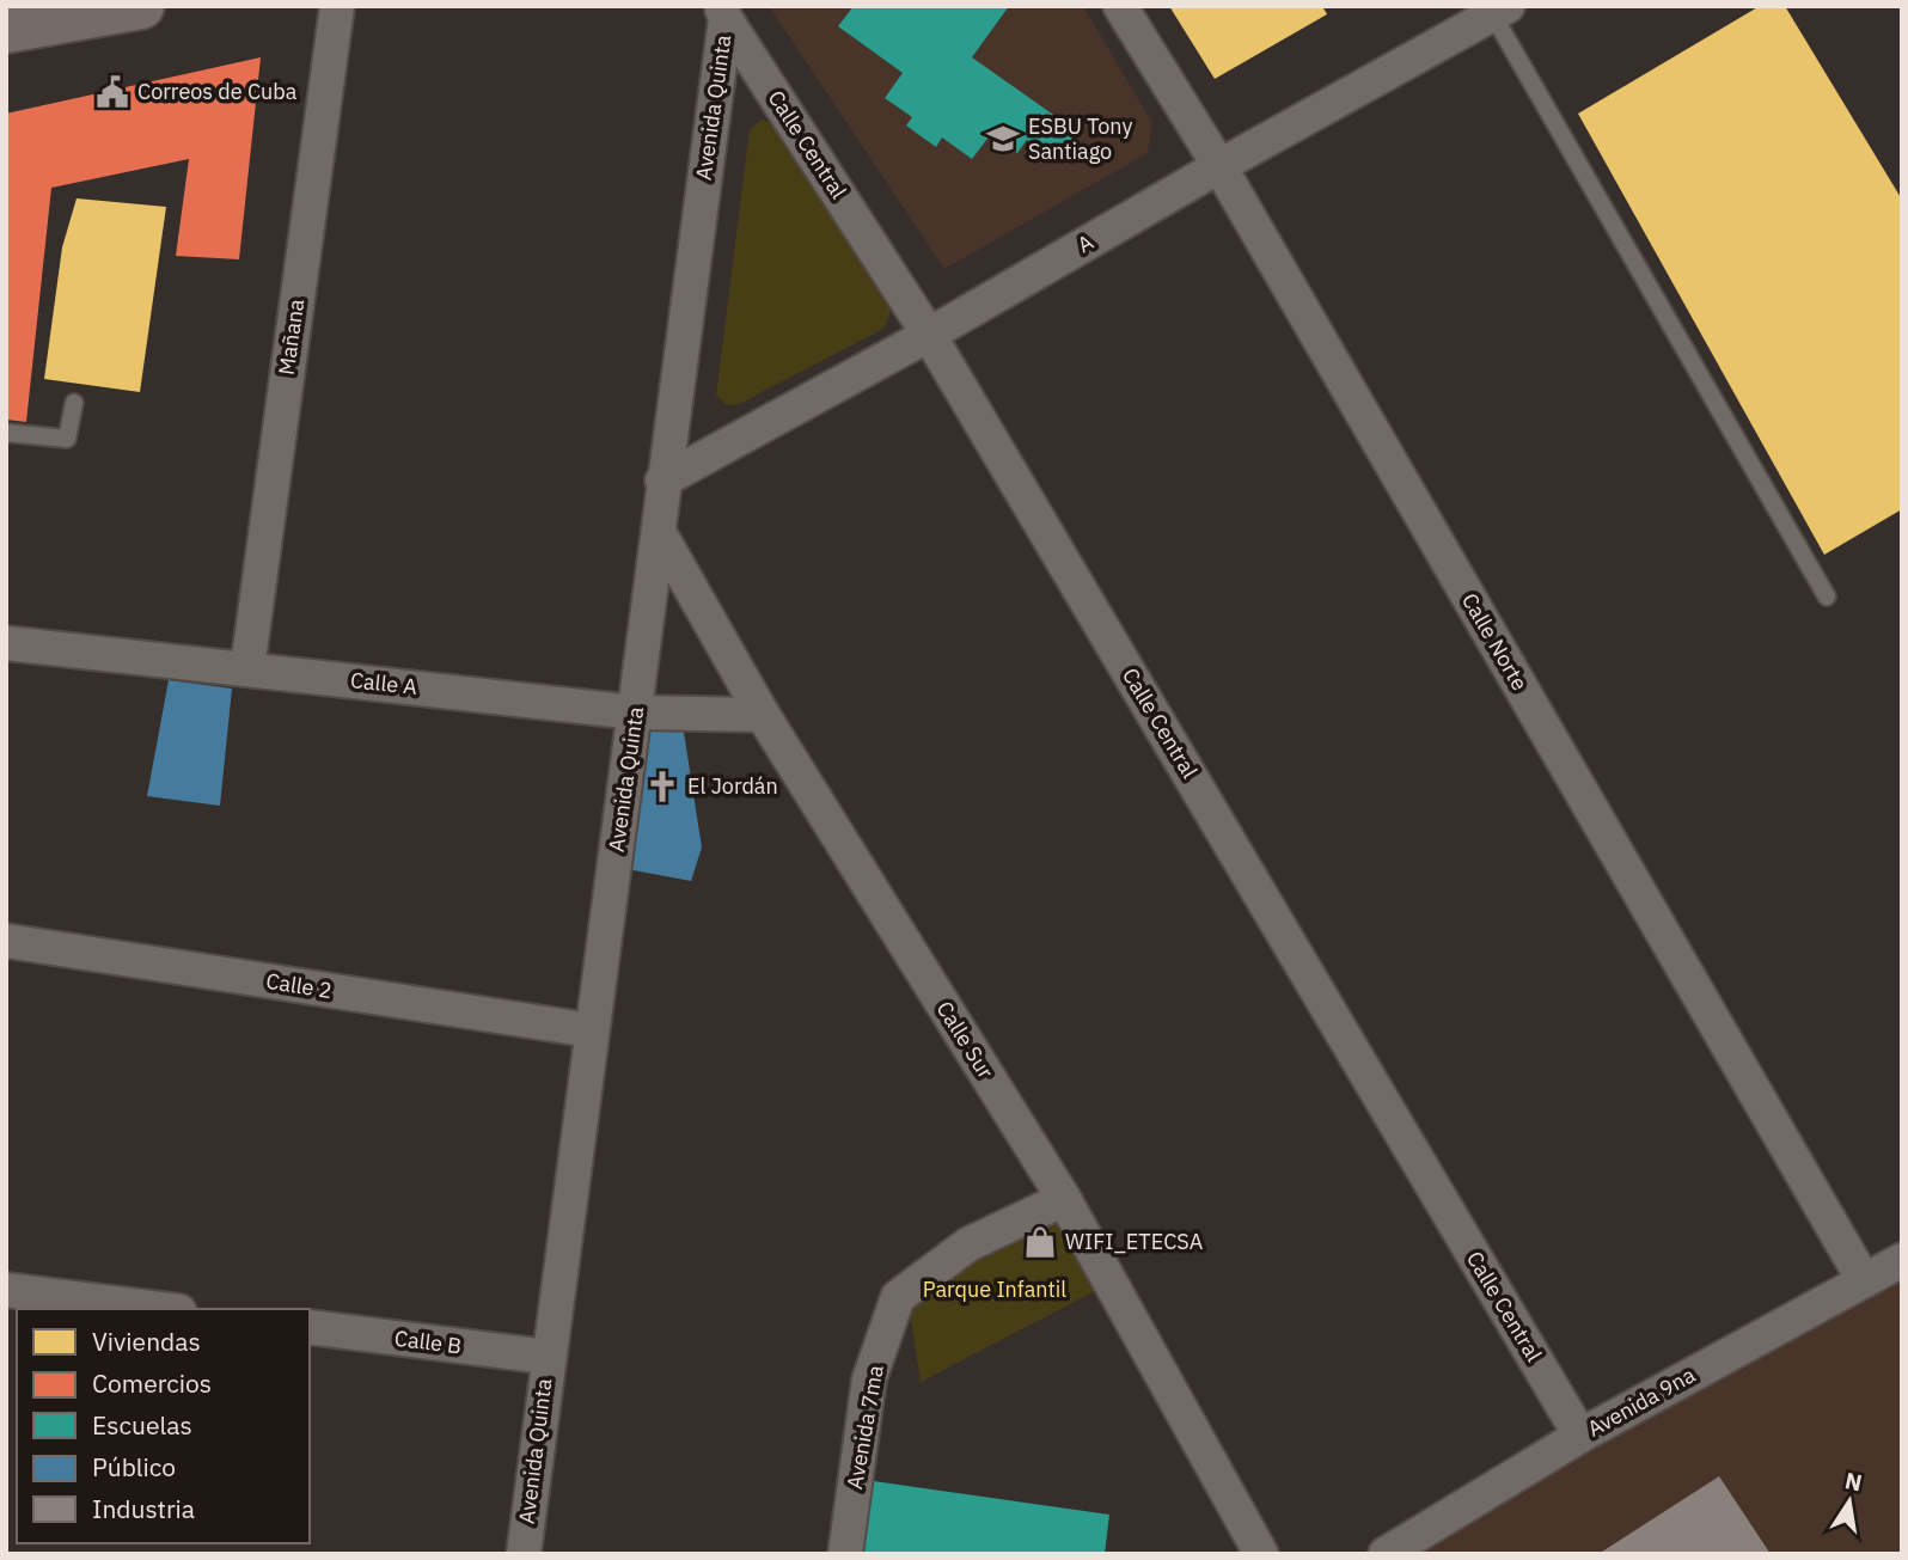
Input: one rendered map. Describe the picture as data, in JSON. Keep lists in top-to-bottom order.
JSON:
{
  "streets": {
    "street": [
      "Avenida Quinta",
      "Calle Central",
      "A",
      "Mañana",
      "Calle Norte",
      "Calle A",
      "Calle 2",
      "Calle Sur",
      "Calle B",
      "Avenida 9na",
      "Avenida 7ma"
    ]
  },
  "crossings": [
    ["Avenida Quinta", "Calle Central"],
    ["Avenida Quinta", "A"],
    ["Avenida Quinta", "Calle A"],
    ["Avenida Quinta", "Calle 2"],
    ["Avenida Quinta", "Calle Sur"],
    ["Avenida Quinta", "Calle B"],
    ["Calle Central", "A"],
    ["Calle Central", "Avenida 9na"],
    ["A", "Calle Norte"],
    ["Mañana", "Calle A"],
    ["Calle Norte", "Avenida 9na"],
    ["Calle A", "Calle Sur"],
    ["Calle Sur", "Avenida 7ma"]
  ],
  "parks": ["Parque Infantil"],
  "places": {
    "public building": ["Correos de Cuba"],
    "school or university": ["ESBU Tony Santiago"],
    "church": ["El Jordán"],
    "shop": ["WIFI_ETECSA"]
  },
  "legend": [
    "Viviendas",
    "Comercios",
    "Escuelas",
    "Público",
    "Industria"
  ],
  "north": "top"
}
